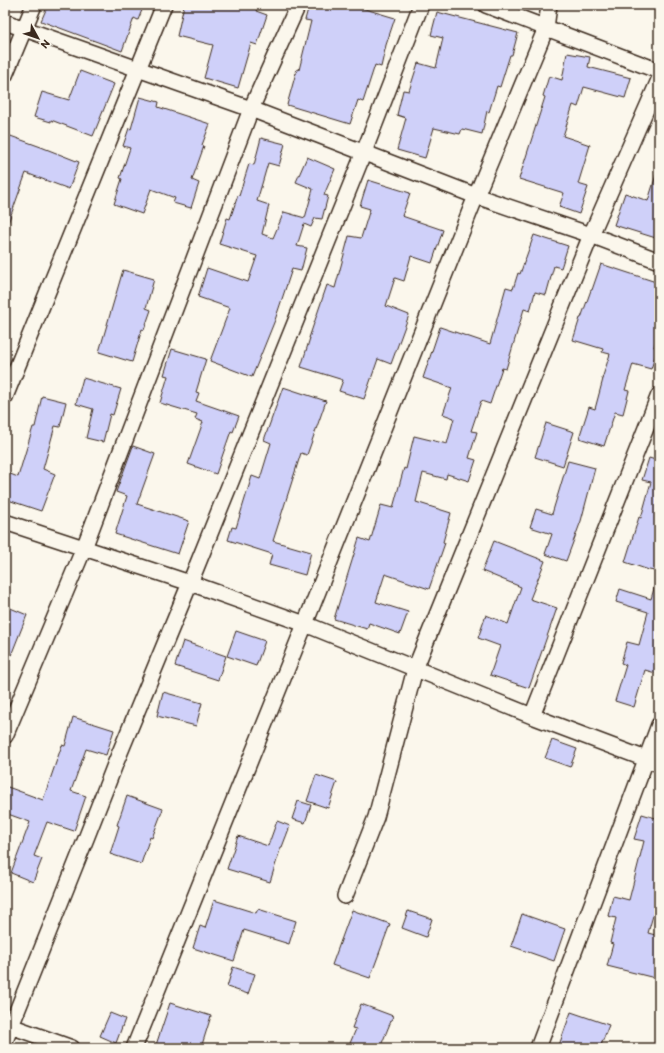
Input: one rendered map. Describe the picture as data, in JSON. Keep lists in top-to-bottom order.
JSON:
{
  "north": "bottom right"
}
